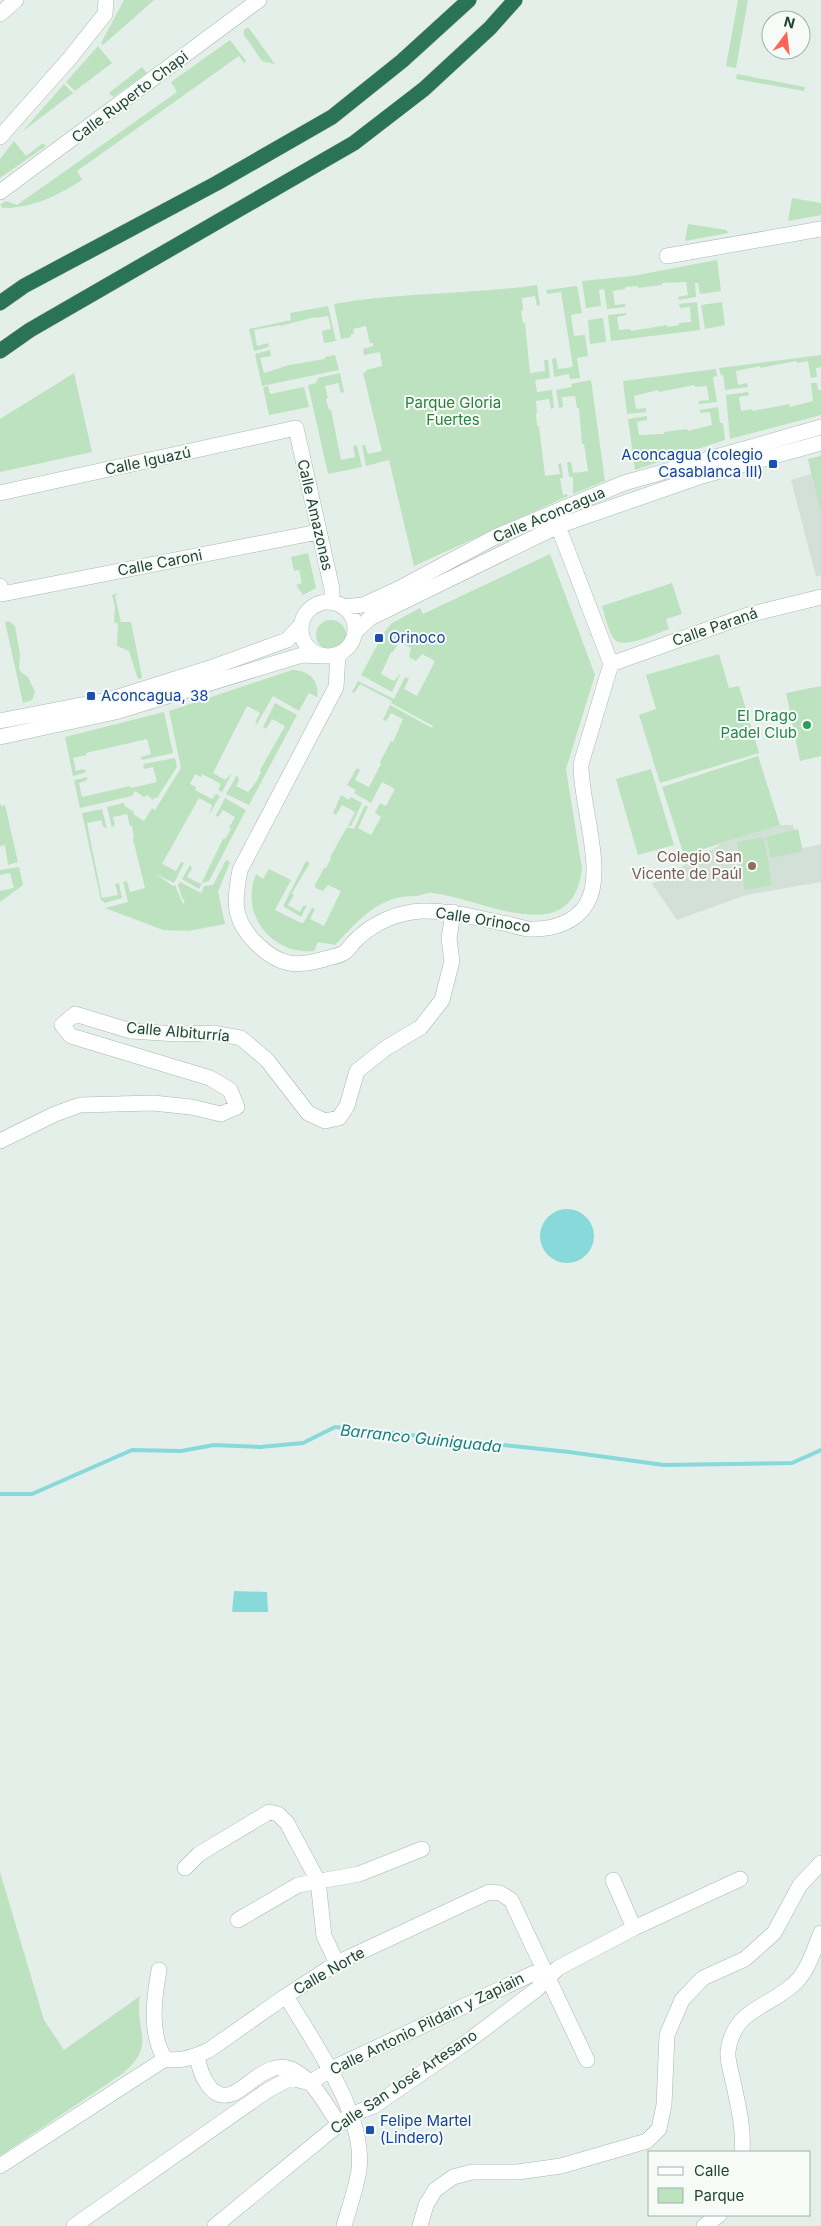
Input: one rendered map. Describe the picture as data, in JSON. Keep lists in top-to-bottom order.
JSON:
{
  "streets": {
    "street": [
      "Calle Ruperto Chapi",
      "Calle Iguazú",
      "Calle Amazonas",
      "Calle Aconcagua",
      "Calle Caroni",
      "Calle Paraná",
      "Calle Orinoco",
      "Calle Albiturría",
      "Calle Norte",
      "Calle Antonio Pildain y Zapiain",
      "Calle San José Artesano"
    ]
  },
  "crossings": [
    ["Calle Iguazú", "Calle Amazonas"],
    ["Calle Amazonas", "Calle Aconcagua"],
    ["Calle Amazonas", "Calle Caroni"],
    ["Calle Amazonas", "Calle Orinoco"],
    ["Calle Aconcagua", "Calle Orinoco"],
    ["Calle Paraná", "Calle Orinoco"],
    ["Calle Orinoco", "Calle Albiturría"],
    ["Calle Norte", "Calle Antonio Pildain y Zapiain"],
    ["Calle Norte", "Calle San José Artesano"],
    ["Calle Antonio Pildain y Zapiain", "Calle San José Artesano"]
  ],
  "water": ["Barranco Guiniguada"],
  "parks": ["Parque Gloria Fuertes"],
  "places": {
    "transit": [
      "Aconcagua (colegio Casablanca III)",
      "Orinoco",
      "Aconcagua, 38",
      "Felipe Martel (Lindero)"
    ],
    "other": ["El Drago Padel Club", "Colegio San Vicente de Paúl"]
  },
  "legend": ["Calle", "Parque"],
  "north": "top"
}
